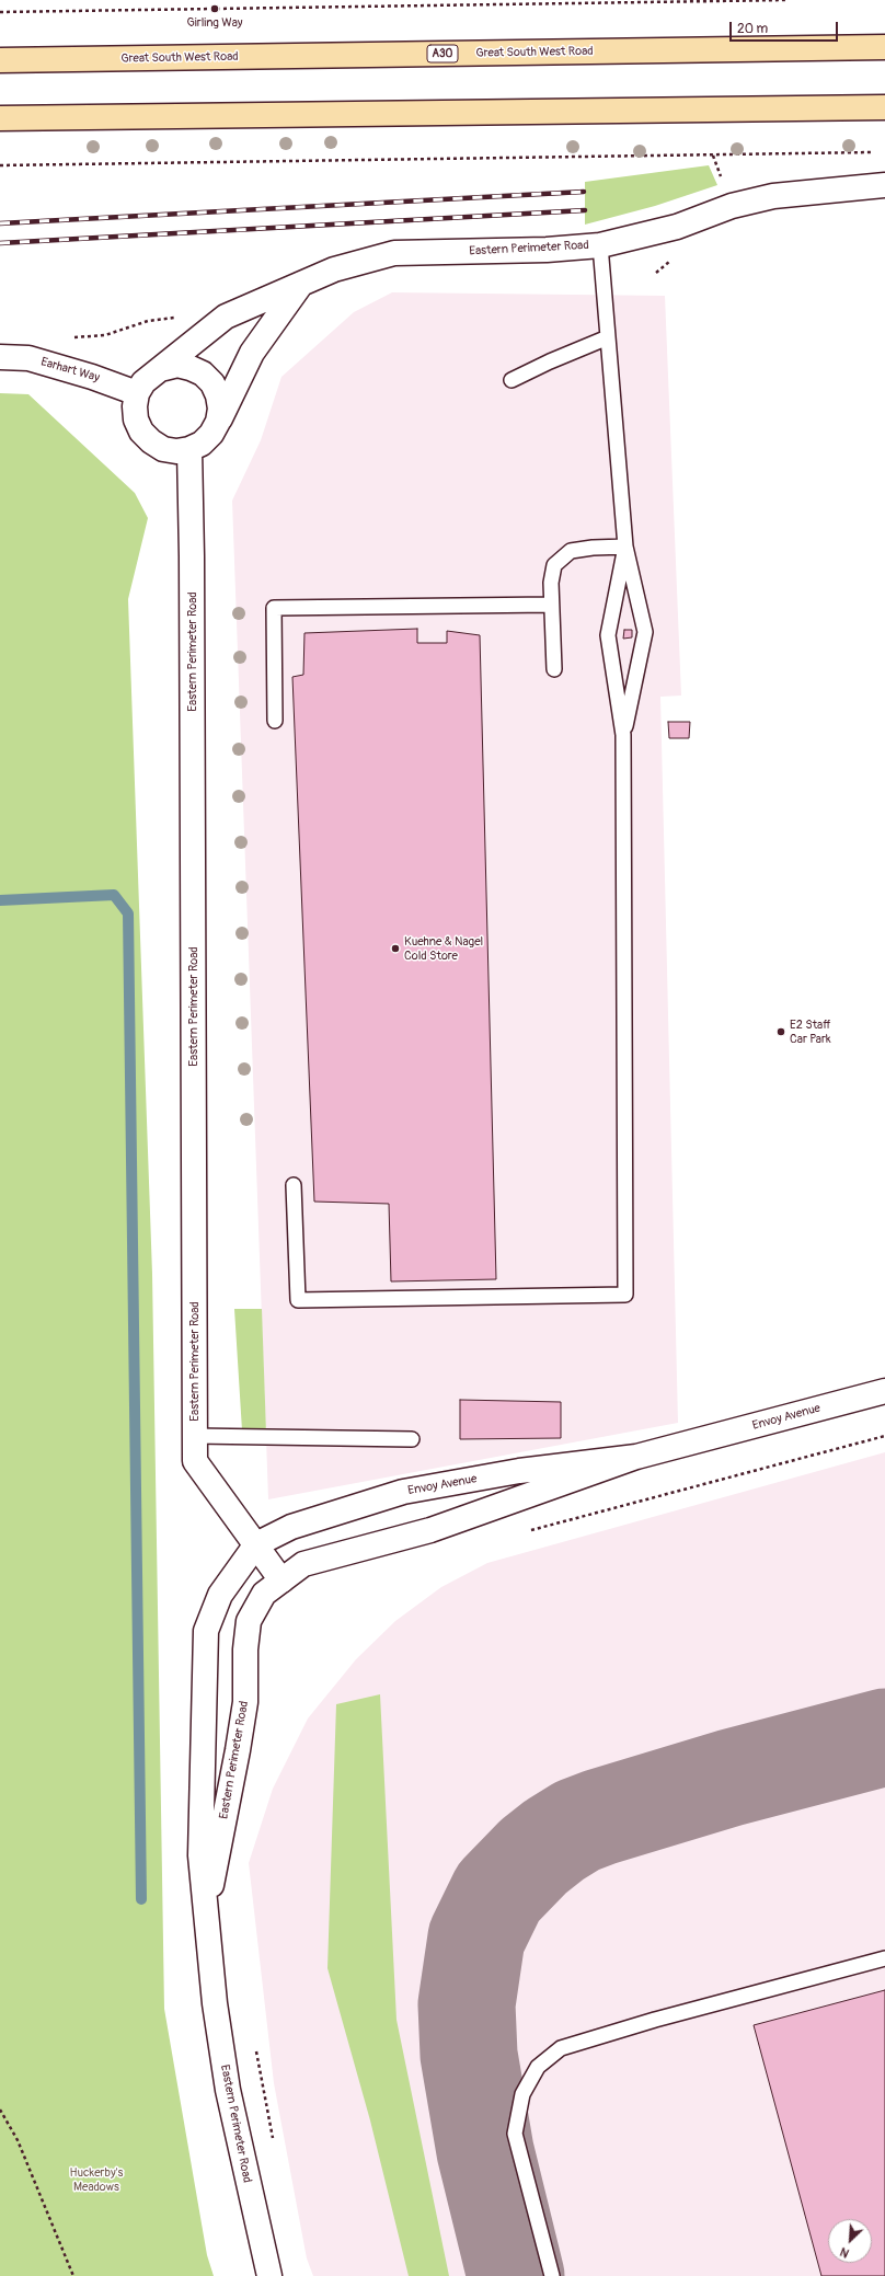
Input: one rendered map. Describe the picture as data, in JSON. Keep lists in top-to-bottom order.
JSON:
{
  "streets": {
    "highway": ["Great South West Road", "A30"],
    "street": ["Eastern Perimeter Road", "Earhart Way", "Envoy Avenue"]
  },
  "crossings": [
    ["Eastern Perimeter Road", "Earhart Way"],
    ["Eastern Perimeter Road", "Envoy Avenue"]
  ],
  "parks": ["Huckerby's Meadows"],
  "places": ["Girling Way", "Kuehne & Nagel Cold Store", "E2 Staff Car Park"],
  "scale_bar": "20 m",
  "north": "bottom left"
}
